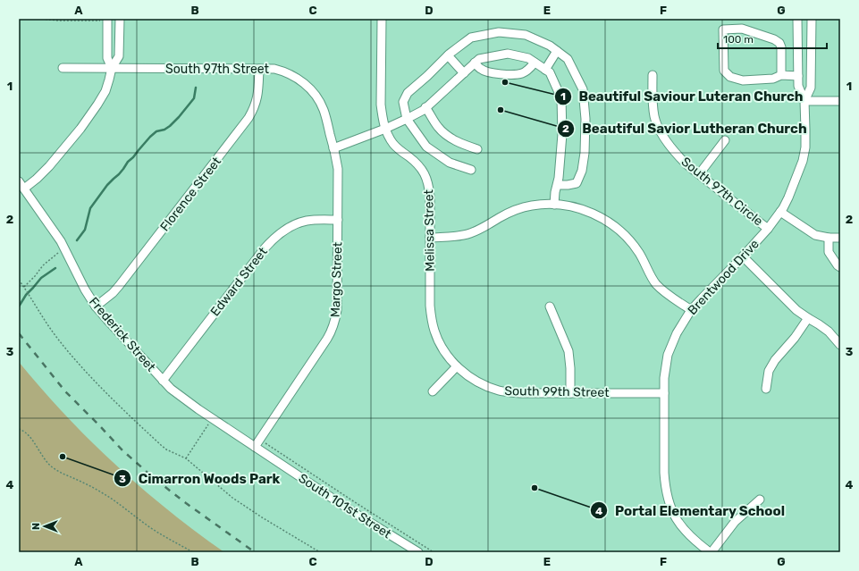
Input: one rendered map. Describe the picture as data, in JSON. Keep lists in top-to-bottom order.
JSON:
{
  "streets": {
    "street": [
      "South 97th Street",
      "South 97th Circle",
      "Florence Street",
      "Melissa Street",
      "Brentwood Drive",
      "Margo Street",
      "Edward Street",
      "Frederick Street",
      "South 99th Street",
      "South 101st Street"
    ]
  },
  "crossings": [
    ["South 97th Street", "Florence Street"],
    ["South 97th Street", "Margo Street"],
    ["South 97th Circle", "Brentwood Drive"],
    ["Florence Street", "Frederick Street"],
    ["Melissa Street", "South 99th Street"],
    ["Brentwood Drive", "South 99th Street"],
    ["Margo Street", "Edward Street"],
    ["Margo Street", "Frederick Street"],
    ["Margo Street", "South 101st Street"],
    ["Edward Street", "Frederick Street"],
    ["Frederick Street", "South 101st Street"]
  ],
  "places": [
    "Beautiful Saviour Luteran Church",
    "Beautiful Savior Lutheran Church",
    "Cimarron Woods Park",
    "Portal Elementary School"
  ],
  "scale_bar": "100 m",
  "north": "left",
  "grid": {
    "columns": [
      "A",
      "B",
      "C",
      "D",
      "E",
      "F",
      "G"
    ],
    "rows": [
      "1",
      "2",
      "3",
      "4"
    ]
  }
}
